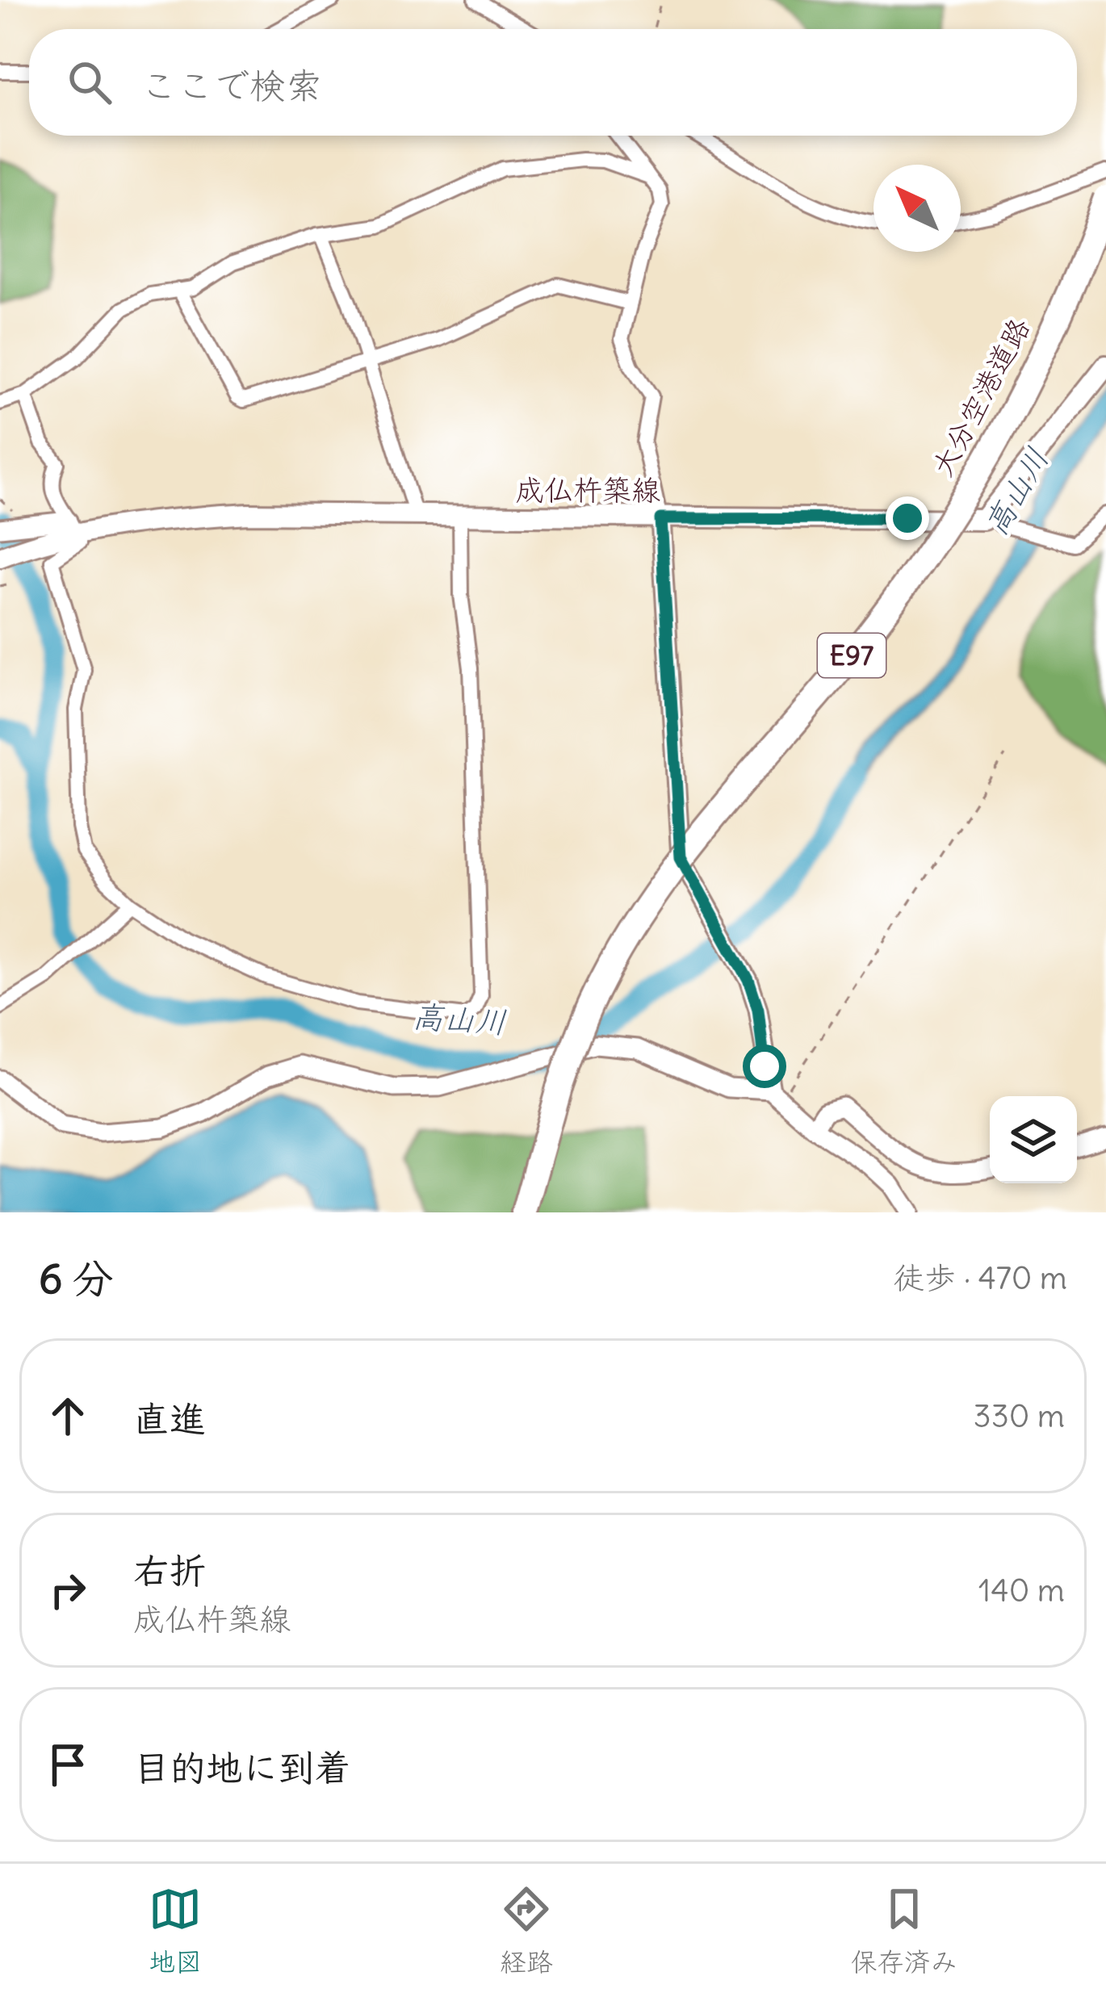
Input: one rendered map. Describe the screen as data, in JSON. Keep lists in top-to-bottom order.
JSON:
{
  "streets": {
    "highway": ["大分空港道路", "E97"],
    "main road": ["成仏杵築線"]
  },
  "water": ["高山川"],
  "north": "top left",
  "page": {
    "search": "ここで検索",
    "heading": ["6 分", "徒歩 · 470 m"],
    "list": [
      ["直進", "330 m"],
      ["右折", "成仏杵築線", "140 m"],
      "目的地に到着"
    ],
    "nav": ["地図", "経路", "保存済み"]
  }
}
